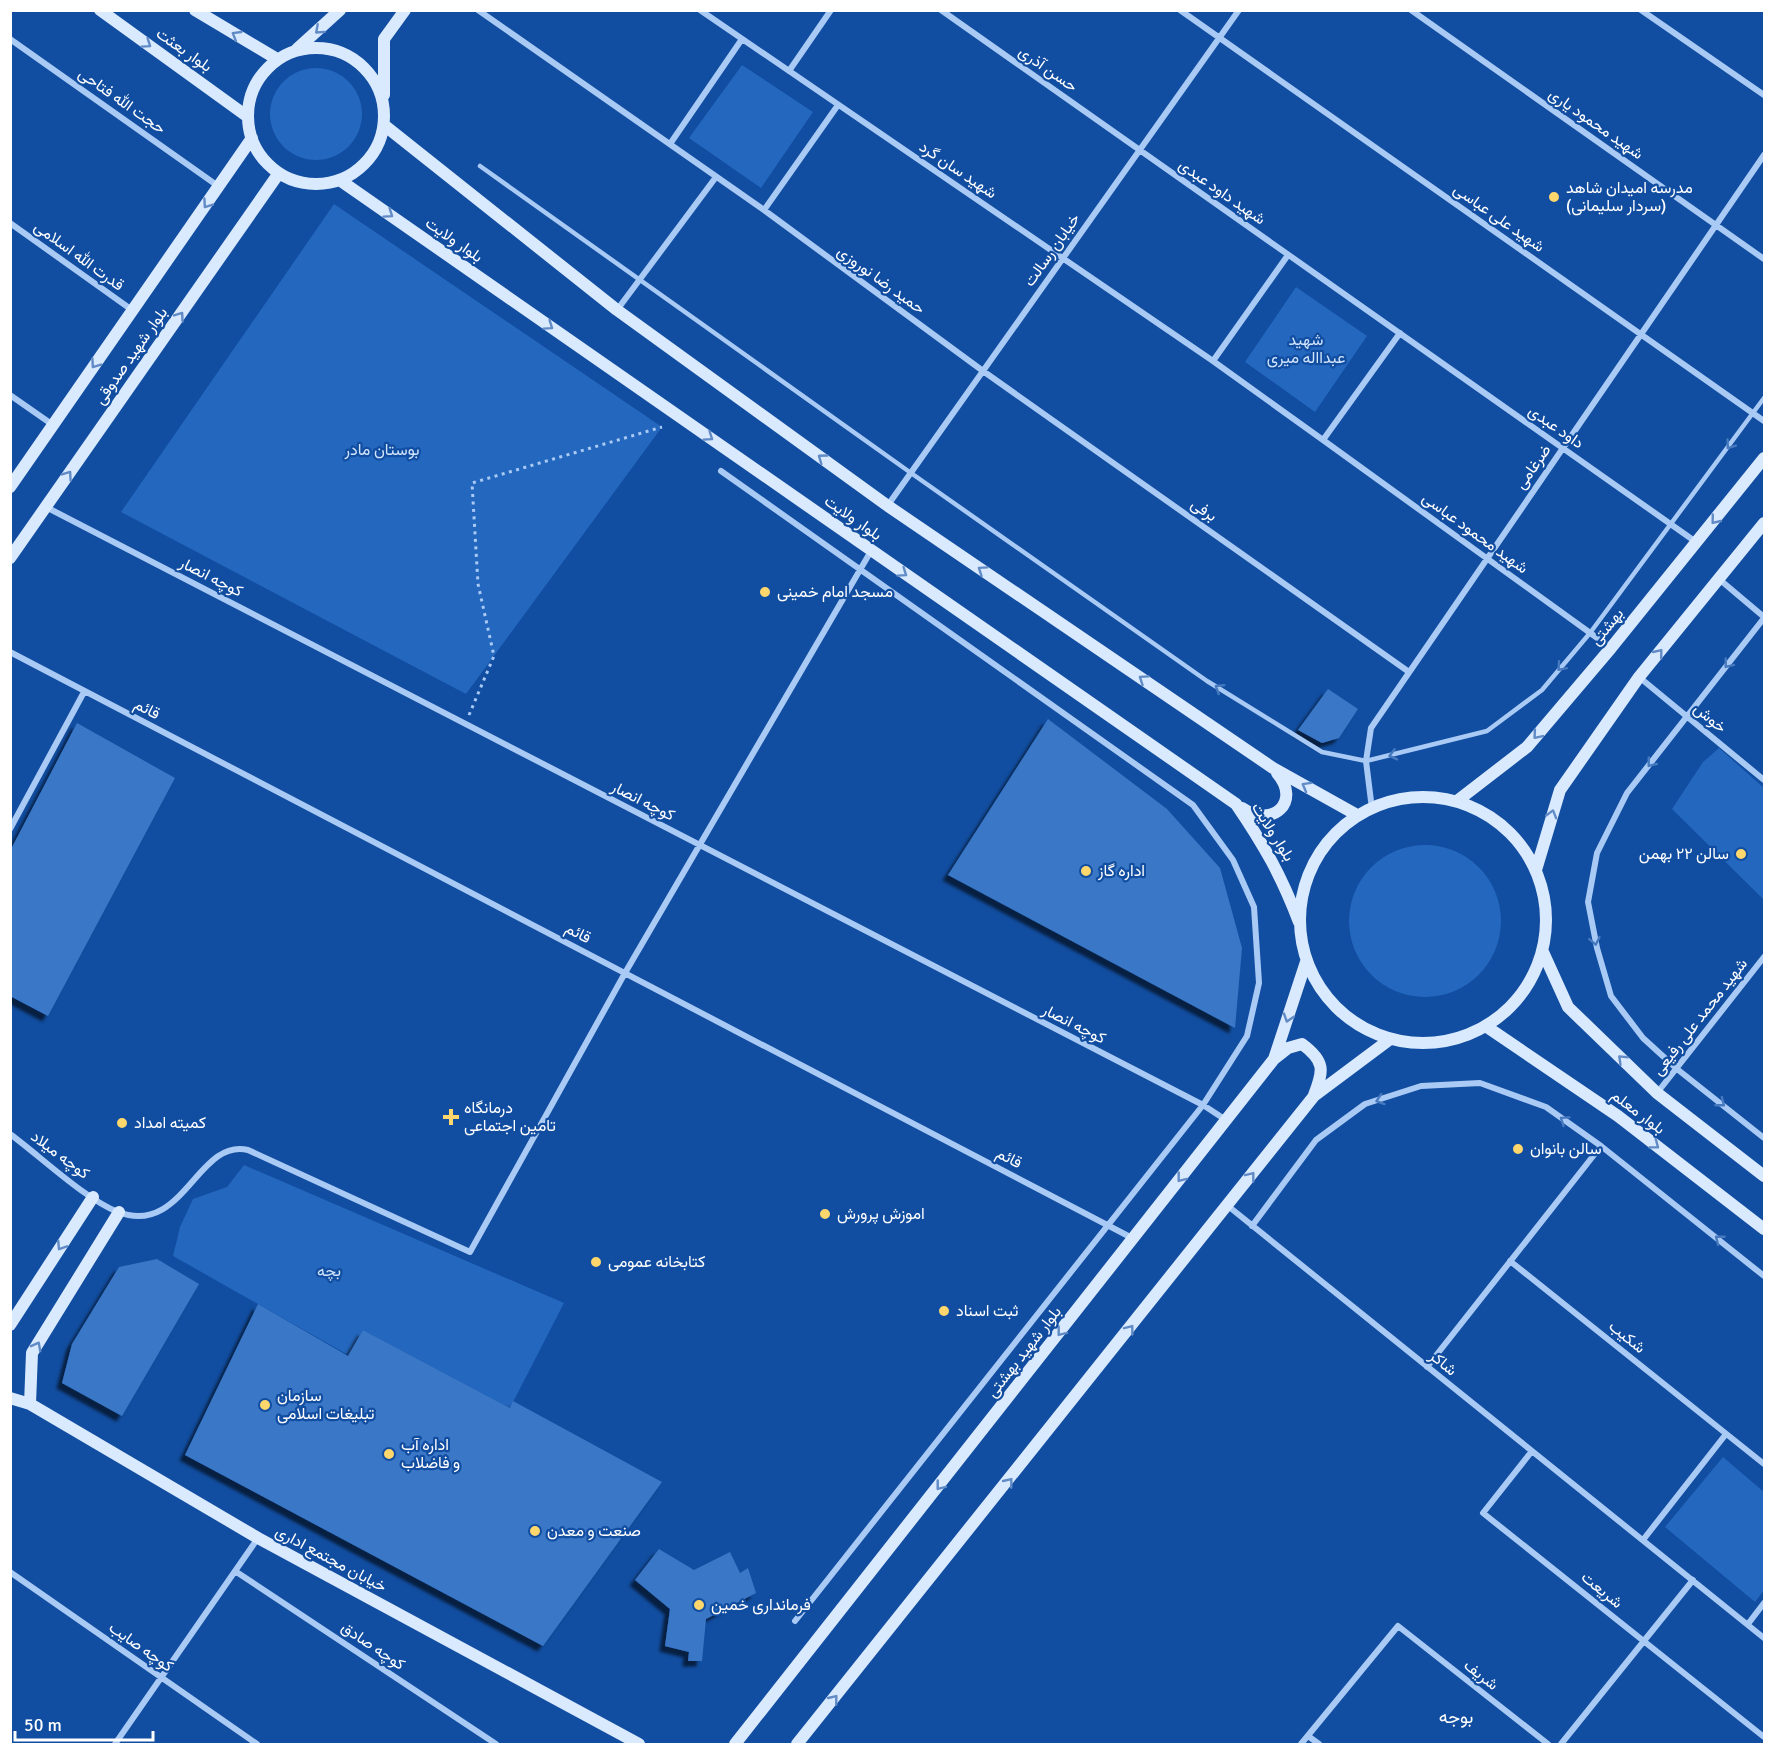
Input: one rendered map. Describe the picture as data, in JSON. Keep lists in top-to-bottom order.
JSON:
{
  "streets": {
    "main road": [
      "بلوار بعثت",
      "بلوار ولایت",
      "بلوار شهید صدوقی",
      "بهشتی",
      "بلوار معلم",
      "بلوار شهید بهشتی",
      "خیابان مجتمع اداری"
    ],
    "street": [
      "حسن آذری",
      "حجت الله فتاحی",
      "شهید محمود یاری",
      "شهید سان گرد",
      "شهید داود عبدی",
      "شهید علی عباسی",
      "خیابان رسالت",
      "قدرت الله اسلامی",
      "حمید رضا نوروزی",
      "داود عبدی",
      "ضرغامی",
      "برفی",
      "شهید محمود عباسی",
      "کوچه انصار",
      "قائم",
      "خوش",
      "شهید محمد علی رفیعی",
      "کوچه میلاد",
      "شکیب",
      "شاکر",
      "شریعت",
      "کوچه صادق",
      "کوچه صایب",
      "شریف"
    ]
  },
  "crossings": [
    ["بلوار بعثت", "بلوار ولایت"],
    ["بلوار بعثت", "بلوار شهید صدوقی"],
    ["حسن آذری", "شهید داود عبدی"],
    ["حسن آذری", "خیابان رسالت"],
    ["حجت الله فتاحی", "بلوار شهید صدوقی"],
    ["شهید محمود یاری", "ضرغامی"],
    ["شهید سان گرد", "خیابان رسالت"],
    ["شهید داود عبدی", "خیابان رسالت"],
    ["شهید داود عبدی", "داود عبدی"],
    ["شهید علی عباسی", "خیابان رسالت"],
    ["شهید علی عباسی", "ضرغامی"],
    ["بلوار ولایت", "خیابان رسالت"],
    ["بلوار ولایت", "بلوار شهید صدوقی"],
    ["خیابان رسالت", "حمید رضا نوروزی"],
    ["خیابان رسالت", "برفی"],
    ["قدرت الله اسلامی", "بلوار شهید صدوقی"],
    ["حمید رضا نوروزی", "برفی"],
    ["بلوار شهید صدوقی", "کوچه انصار"],
    ["داود عبدی", "ضرغامی"],
    ["داود عبدی", "بهشتی"],
    ["ضرغامی", "برفی"],
    ["ضرغامی", "شهید محمود عباسی"],
    ["شهید محمود عباسی", "بهشتی"],
    ["کوچه انصار", "بلوار شهید بهشتی"],
    ["قائم", "بلوار شهید بهشتی"],
    ["شهید محمد علی رفیعی", "بلوار معلم"],
    ["شاکر", "شریعت"]
  ],
  "districts": ["بوجه"],
  "parks": ["شهید عبدااله میری", "بوستان مادر", "بچه"],
  "places": {
    "other": [
      "مدرسه امیدان شاهد (سردار سلیمانی)",
      "مسجد امام خمینی",
      "سالن ۲۲ بهمن",
      "اداره گاز",
      "کمیته امداد",
      "سالن بانوان",
      "اموزش پرورش",
      "کتابخانه عمومی",
      "ثبت اسناد",
      "سازمان تبلیغات اسلامی",
      "اداره آب و فاضلاب",
      "صنعت و معدن",
      "فرمانداری خمین"
    ],
    "health": ["درمانگاه تامین اجتماعی"]
  },
  "scale_bar": "50 m"
}
